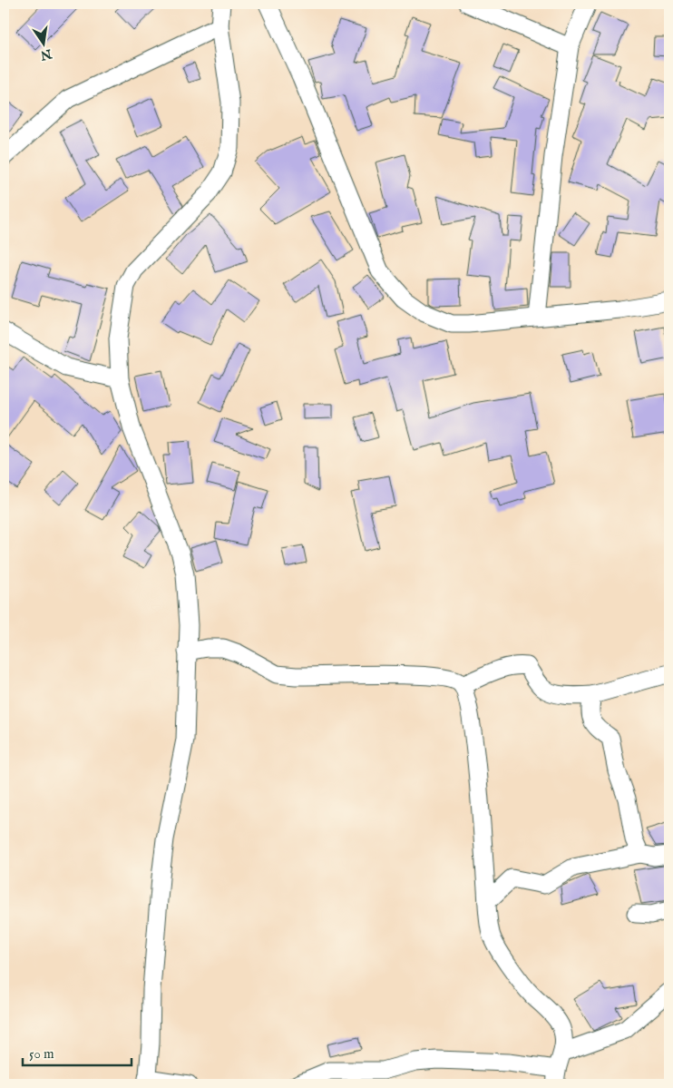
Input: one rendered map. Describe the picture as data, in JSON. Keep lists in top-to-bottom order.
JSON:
{
  "scale_bar": "50 m",
  "north": "bottom"
}
